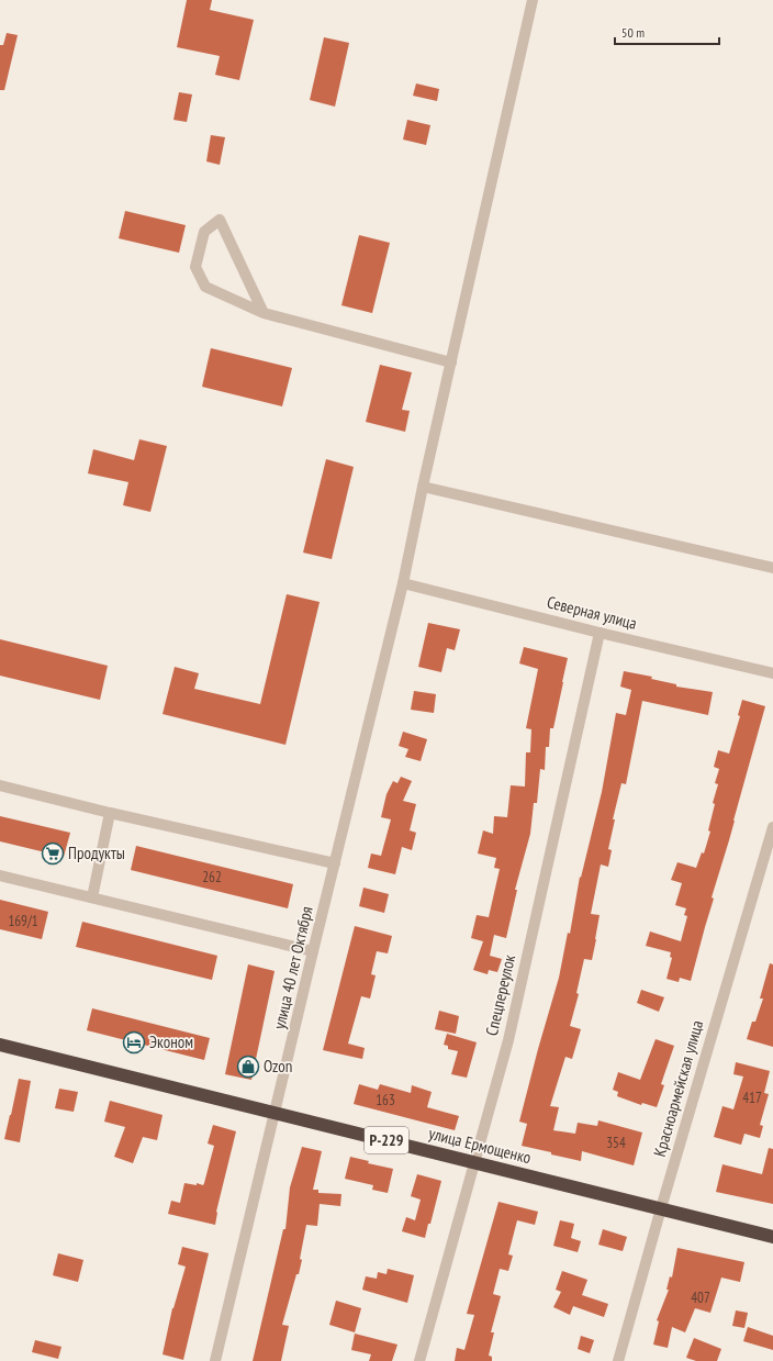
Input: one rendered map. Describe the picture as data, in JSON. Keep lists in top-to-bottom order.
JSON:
{
  "streets": {
    "highway": ["Р-229", "улица Ермощенко"],
    "street": [
      "Северная улица",
      "улица 40 лет Октября",
      "Спецпереулок",
      "Красноармейская улица"
    ]
  },
  "crossings": [
    ["Северная улица", "улица 40 лет Октября"],
    ["Северная улица", "Спецпереулок"],
    ["улица 40 лет Октября", "улица Ермощенко"],
    ["Спецпереулок", "улица Ермощенко"],
    ["Красноармейская улица", "улица Ермощенко"]
  ],
  "places": {
    "supermarket": ["Продукты"],
    "hotel": ["Эконом"],
    "shop": ["Ozon"]
  },
  "house_numbers": [
    "262",
    "169/1",
    "417",
    "163",
    "354",
    "407"
  ],
  "scale_bar": "50 m"
}
